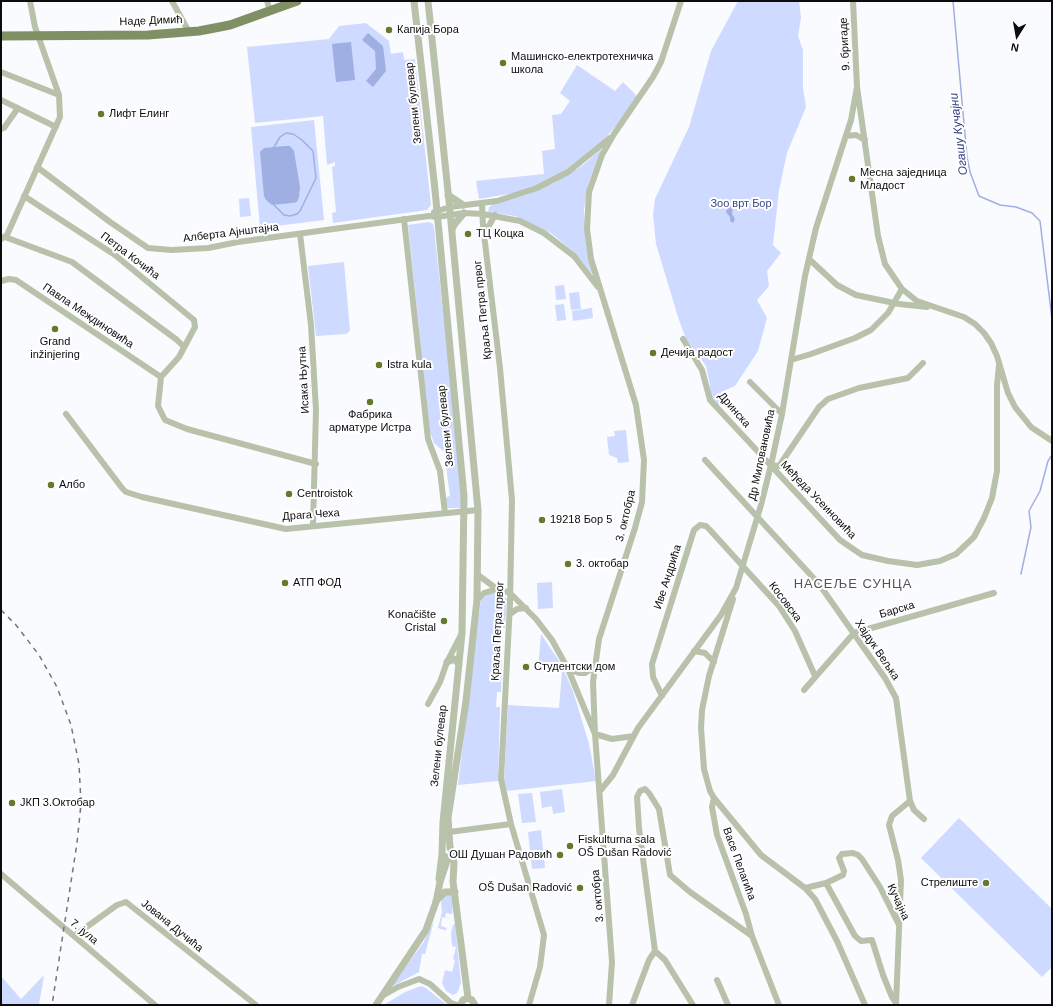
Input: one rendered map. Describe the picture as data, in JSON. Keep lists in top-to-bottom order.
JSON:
{
  "streets": {
    "main road": ["Наде Димић"],
    "street": [
      "9. бригаде",
      "Зелени булевар",
      "Алберта Ајнштајна",
      "Петра Кочића",
      "Краља Петра првог",
      "Павла Междиновића",
      "Исака Њутна",
      "Дринска",
      "Др Миловановића",
      "Међеда Усеиновића",
      "Драга Чеха",
      "3. октобра",
      "Иве Андрића",
      "Косовска",
      "Барска",
      "Хајдук Вељка",
      "Васе Пелагића",
      "Кучајна",
      "Јована Дучића",
      "7. јула"
    ]
  },
  "crossings": [
    ["9. бригаде", "Др Миловановића"],
    ["Зелени булевар", "Алберта Ајнштајна"],
    ["Зелени булевар", "Драга Чеха"],
    ["Алберта Ајнштајна", "Исака Њутна"],
    ["Петра Кочића", "Павла Междиновића"],
    ["Исака Њутна", "Драга Чеха"],
    ["Дринска", "Др Миловановића"],
    ["Дринска", "Међеда Усеиновића"],
    ["Др Миловановића", "Међеда Усеиновића"],
    ["Др Миловановића", "3. октобра"],
    ["Др Миловановића", "Иве Андрића"],
    ["Др Миловановића", "Косовска"],
    ["Др Миловановића", "Хајдук Вељка"],
    ["Др Миловановића", "Васе Пелагића"],
    ["Иве Андрића", "Косовска"],
    ["Барска", "Хајдук Вељка"],
    ["Јована Дучића", "7. јула"]
  ],
  "districts": ["НАСЕЉЕ СУНЦА"],
  "water": ["Огашу Кучајни"],
  "parks": ["Зоо врт Бор"],
  "places": [
    "Капија Бора",
    "Машинско-електротехничка школа",
    "Лифт Елинг",
    "Месна заједница Младост",
    "ТЦ Коцка",
    "Grand inžinjering",
    "Дечија радост",
    "Istra kula",
    "Фабрика арматуре Истра",
    "Албо",
    "Centroistok",
    "19218 Бор 5",
    "3. октобар",
    "АТП ФОД",
    "Konačište Cristal",
    "Студентски дом",
    "ЈКП 3.Октобар",
    "Fiskulturna sala OŠ Dušan Radović",
    "ОШ Душан Радовић",
    "Стрелиште",
    "OŠ Dušan Radović"
  ],
  "north": "bottom"
}
